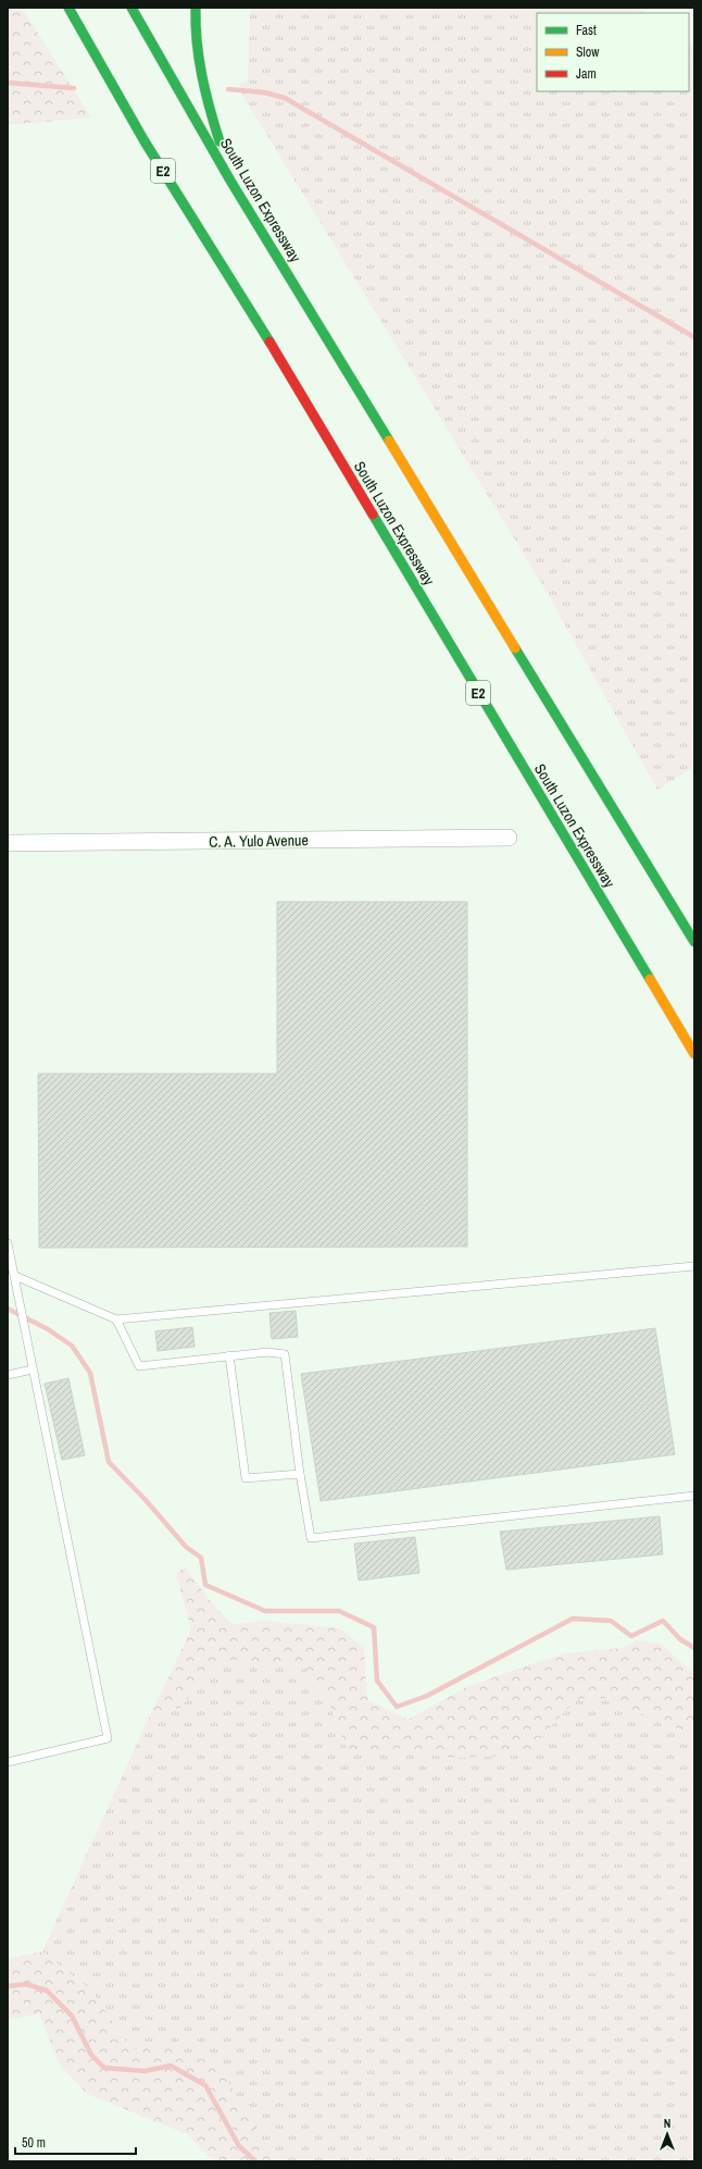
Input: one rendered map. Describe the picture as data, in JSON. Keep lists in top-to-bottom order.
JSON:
{
  "streets": {
    "highway": ["E2", "South Luzon Expressway"],
    "street": ["C. A. Yulo Avenue"]
  },
  "legend": ["Fast", "Slow", "Jam"],
  "scale_bar": "50 m",
  "north": "top"
}
